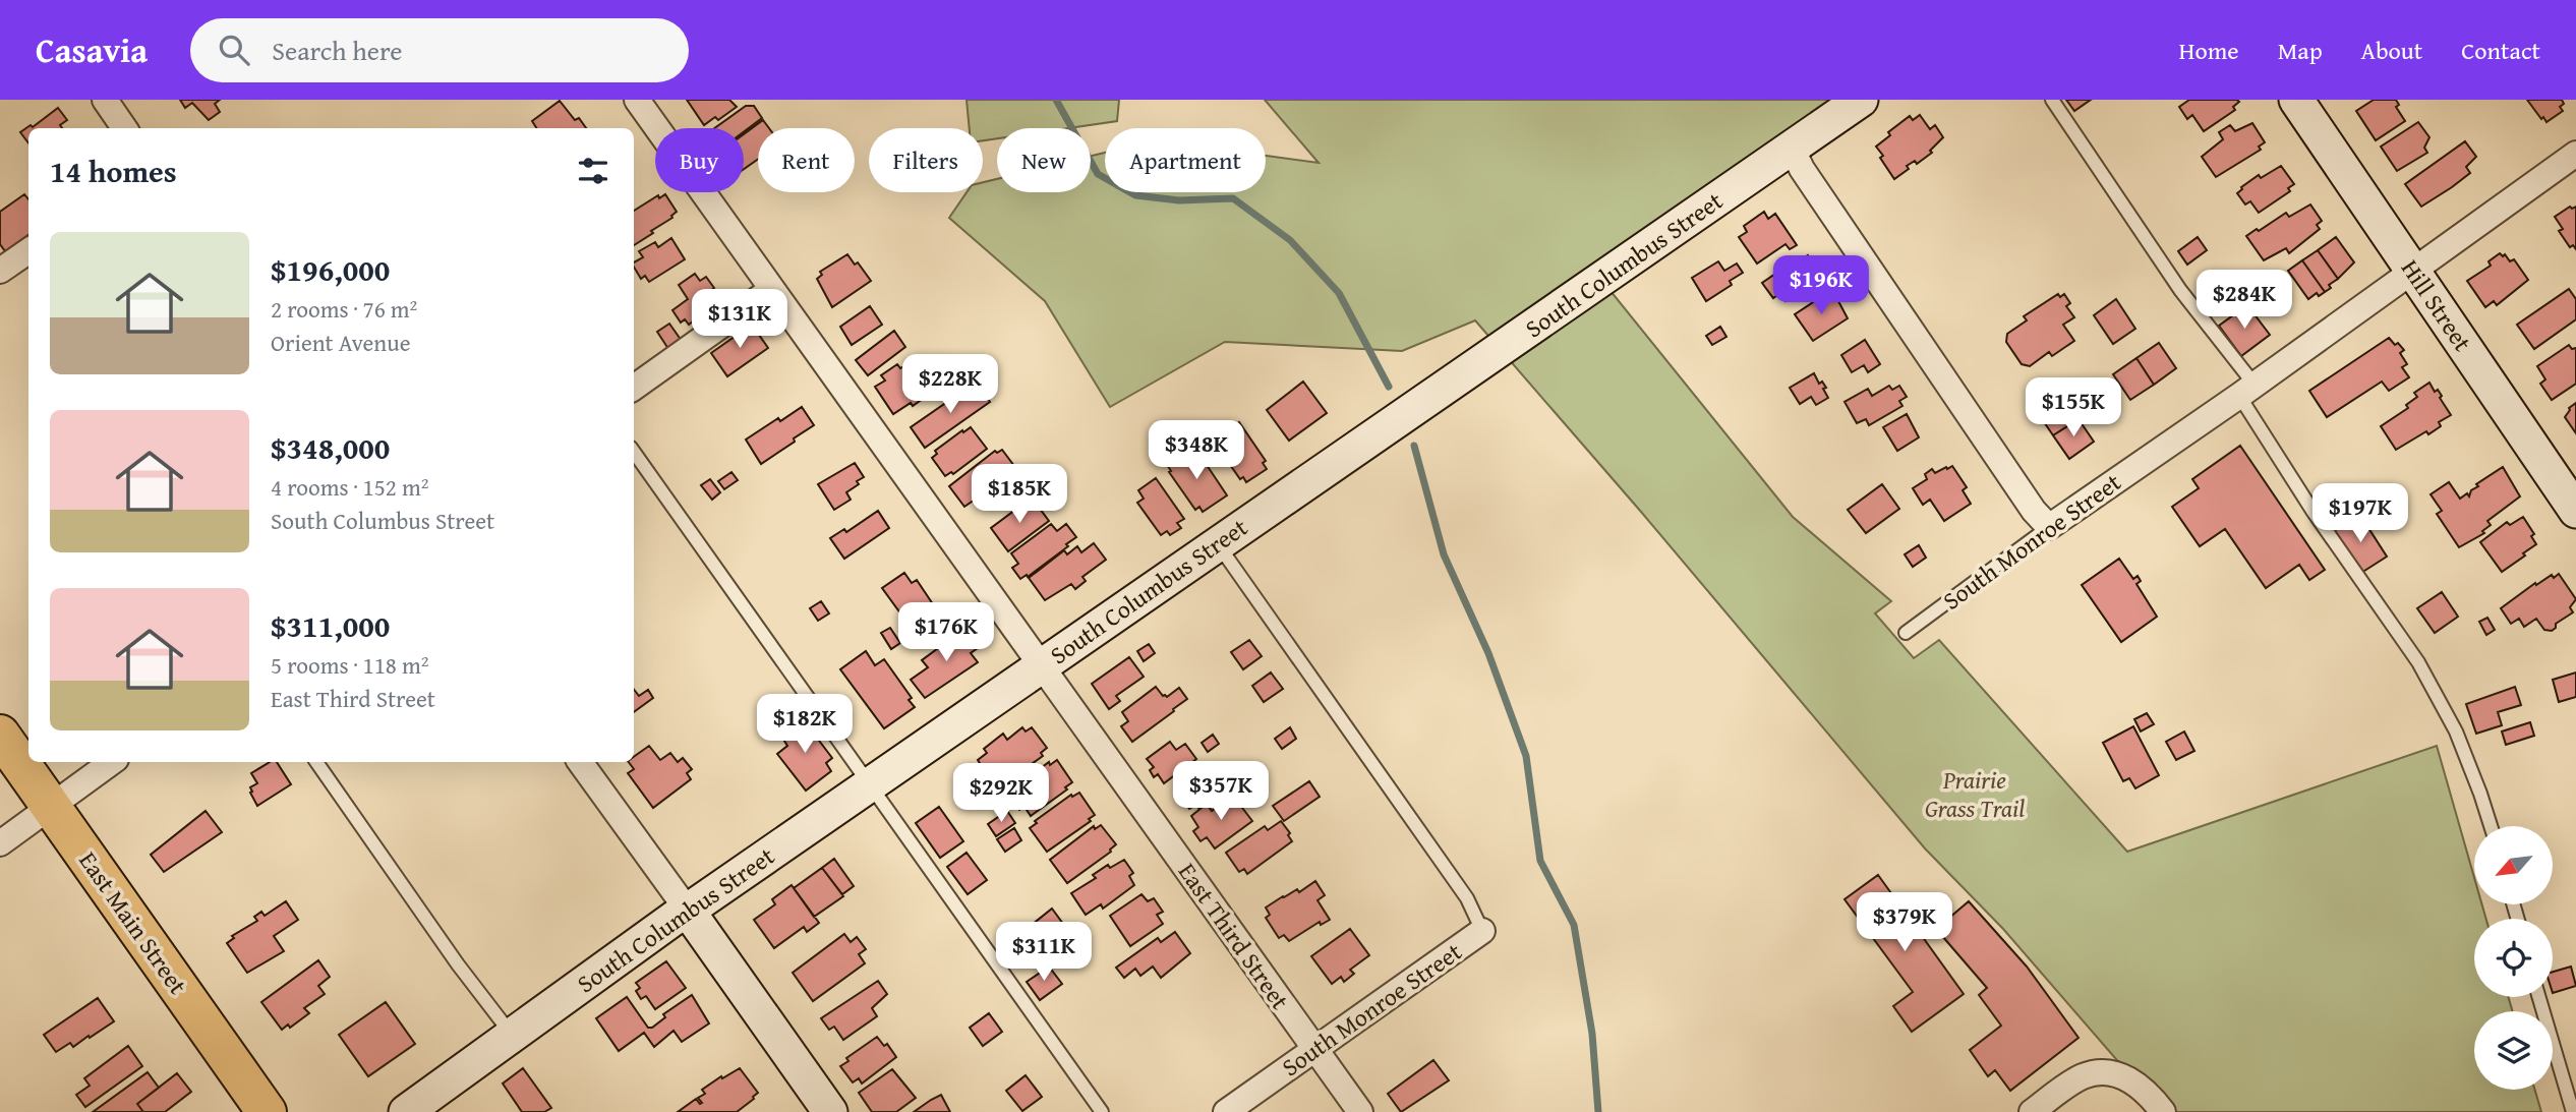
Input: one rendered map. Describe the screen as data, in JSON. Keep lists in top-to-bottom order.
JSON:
{
  "streets": {
    "main road": ["East Main Street"],
    "street": [
      "South Columbus Street",
      "Hill Street",
      "South Monroe Street",
      "East Third Street"
    ]
  },
  "crossings": [
    ["South Columbus Street", "East Third Street"],
    ["Hill Street", "South Monroe Street"],
    ["South Monroe Street", "East Third Street"]
  ],
  "parks": ["Prairie Grass Trail"],
  "north": "bottom left",
  "page": {
    "header": "Casavia",
    "search": "Search here",
    "nav": [
      "Home",
      "Map",
      "About",
      "Contact"
    ],
    "chip": [
      "Buy",
      "Rent",
      "Filters",
      "New",
      "Apartment"
    ],
    "heading": "14 homes",
    "list": [
      {
        "name": "$196,000",
        "note": "2 rooms · 76 m² · Orient Avenue"
      },
      {
        "name": "$348,000",
        "note": "4 rooms · 152 m² · South Columbus Street"
      },
      {
        "name": "$311,000",
        "note": "5 rooms · 118 m² · East Third Street"
      }
    ],
    "price": [
      "$196K",
      "$284K",
      "$131K",
      "$228K",
      "$155K",
      "$348K",
      "$185K",
      "$197K",
      "$176K",
      "$182K",
      "$357K",
      "$292K",
      "$379K",
      "$311K"
    ]
  }
}
